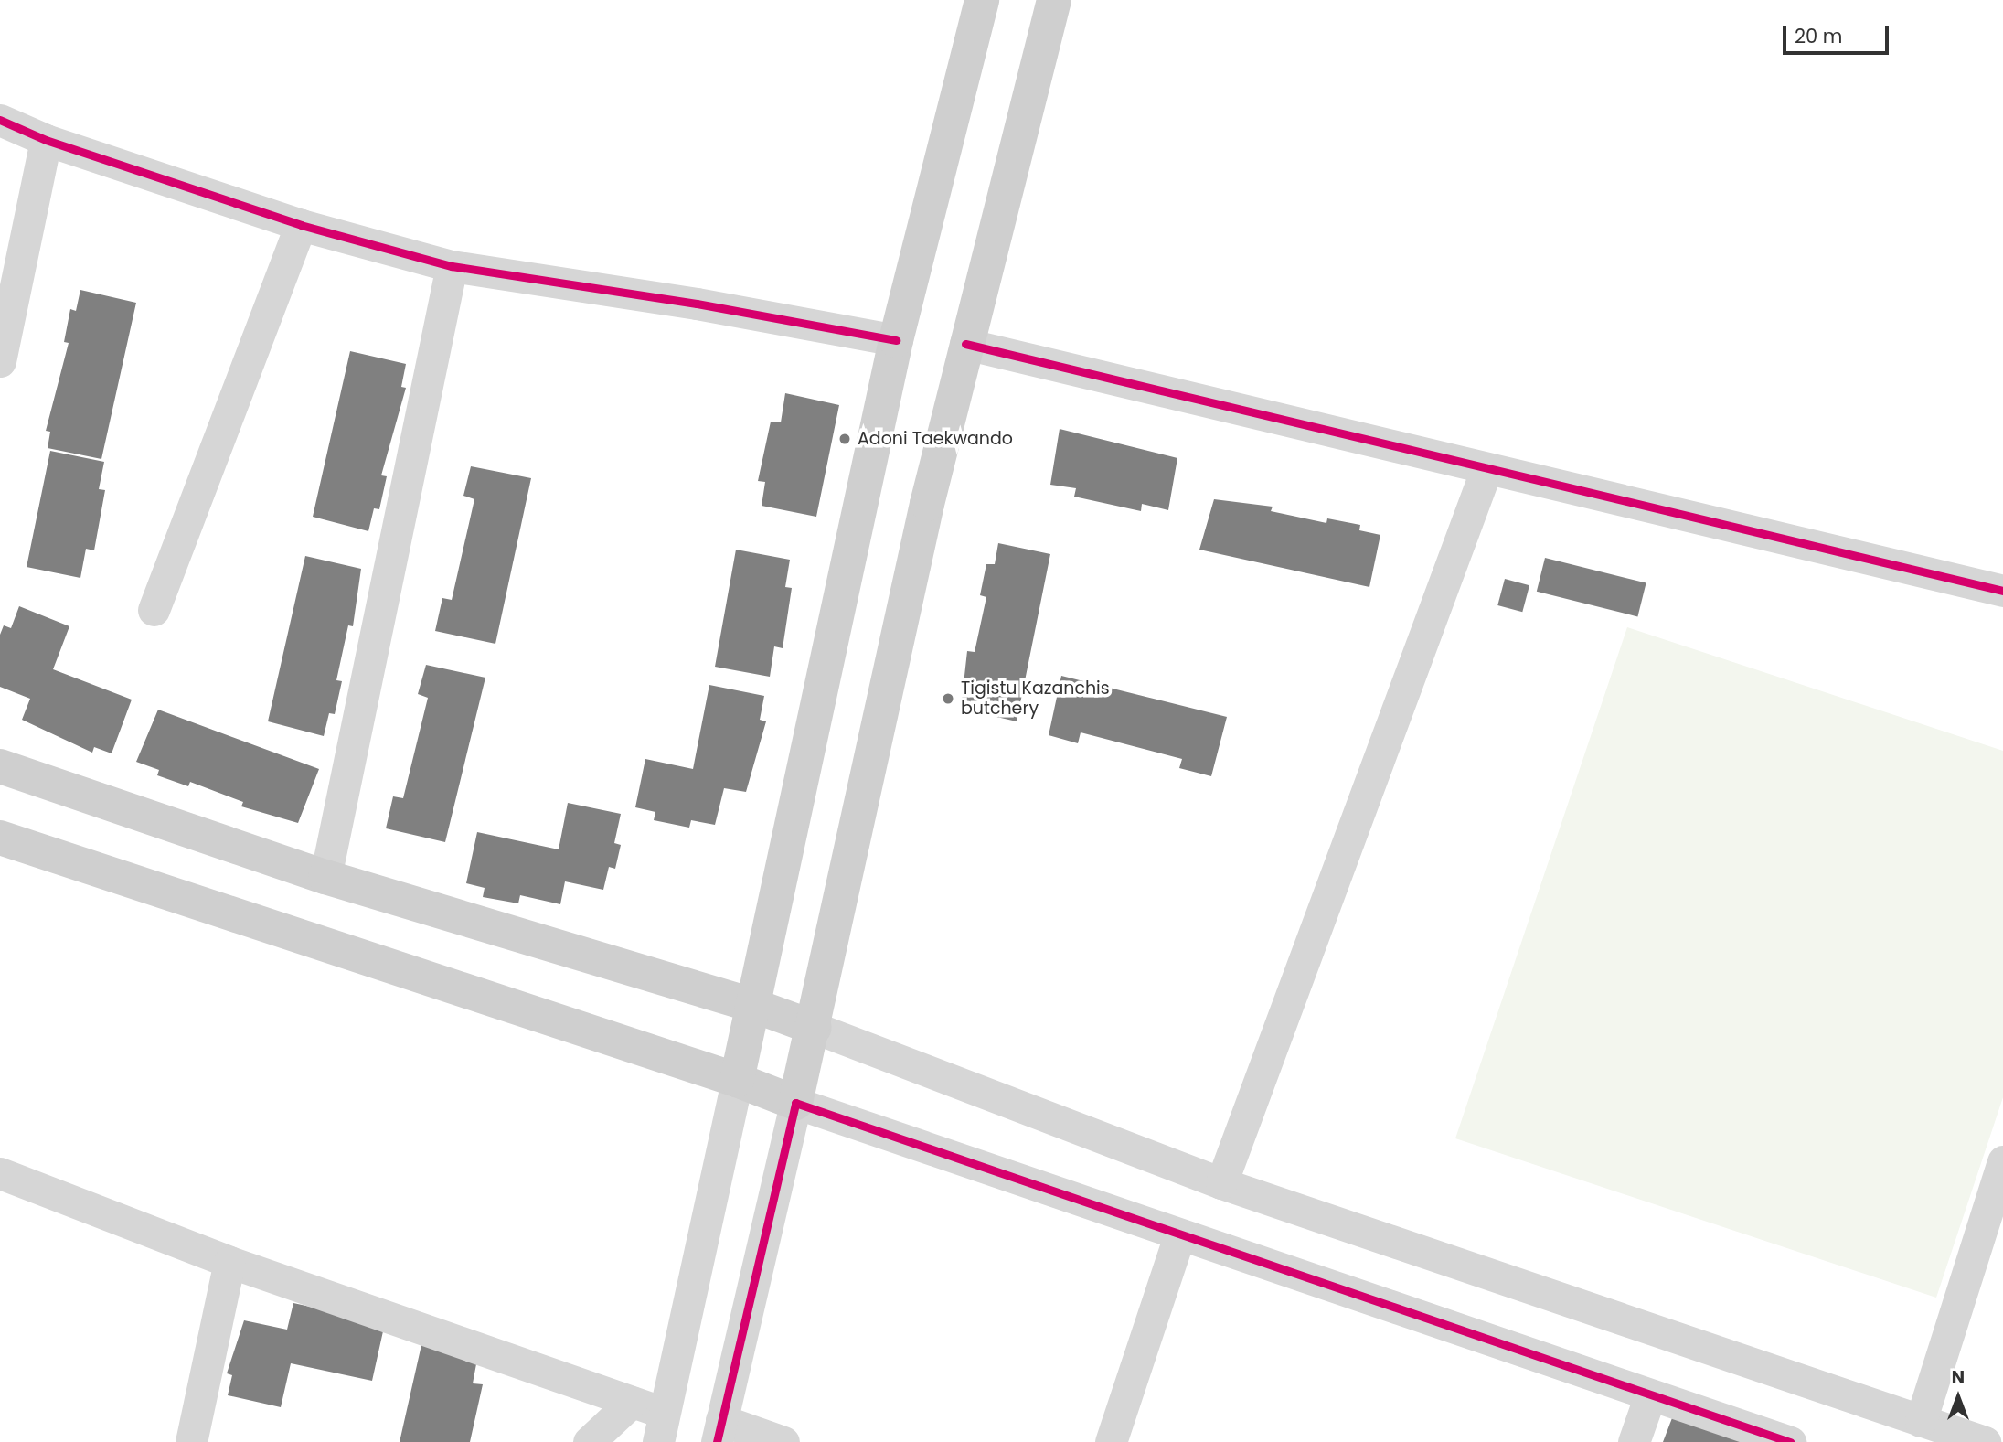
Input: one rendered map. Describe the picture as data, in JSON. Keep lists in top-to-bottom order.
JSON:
{
  "places": ["Adoni Taekwando", "Tigistu Kazanchis butchery"],
  "scale_bar": "20 m",
  "north": "top"
}
